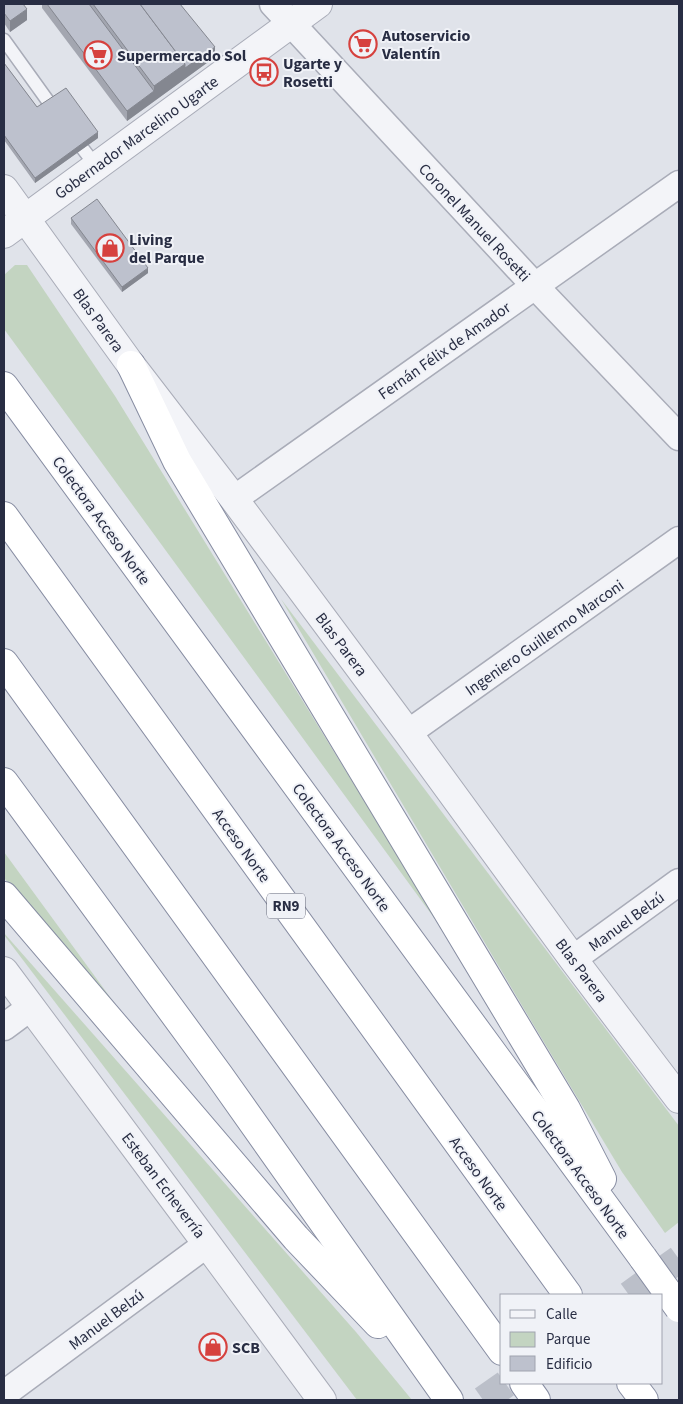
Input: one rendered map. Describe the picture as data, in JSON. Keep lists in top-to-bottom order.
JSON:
{
  "streets": {
    "highway": ["Colectora Acceso Norte", "Acceso Norte", "RN9"],
    "street": [
      "Gobernador Marcelino Ugarte",
      "Coronel Manuel Rosetti",
      "Blas Parera",
      "Fernán Félix de Amador",
      "Ingeniero Guillermo Marconi",
      "Manuel Belzú",
      "Esteban Echeverría"
    ]
  },
  "crossings": [
    ["Gobernador Marcelino Ugarte", "Coronel Manuel Rosetti"],
    ["Gobernador Marcelino Ugarte", "Blas Parera"],
    ["Coronel Manuel Rosetti", "Fernán Félix de Amador"],
    ["Blas Parera", "Fernán Félix de Amador"],
    ["Blas Parera", "Ingeniero Guillermo Marconi"],
    ["Blas Parera", "Manuel Belzú"],
    ["Manuel Belzú", "Esteban Echeverría"]
  ],
  "places": {
    "supermarket": ["Autoservicio Valentín", "Supermercado Sol"],
    "bus stop": ["Ugarte y Rosetti"],
    "shop": ["Living del Parque", "SCB"]
  },
  "legend": ["Calle", "Parque", "Edificio"]
}
